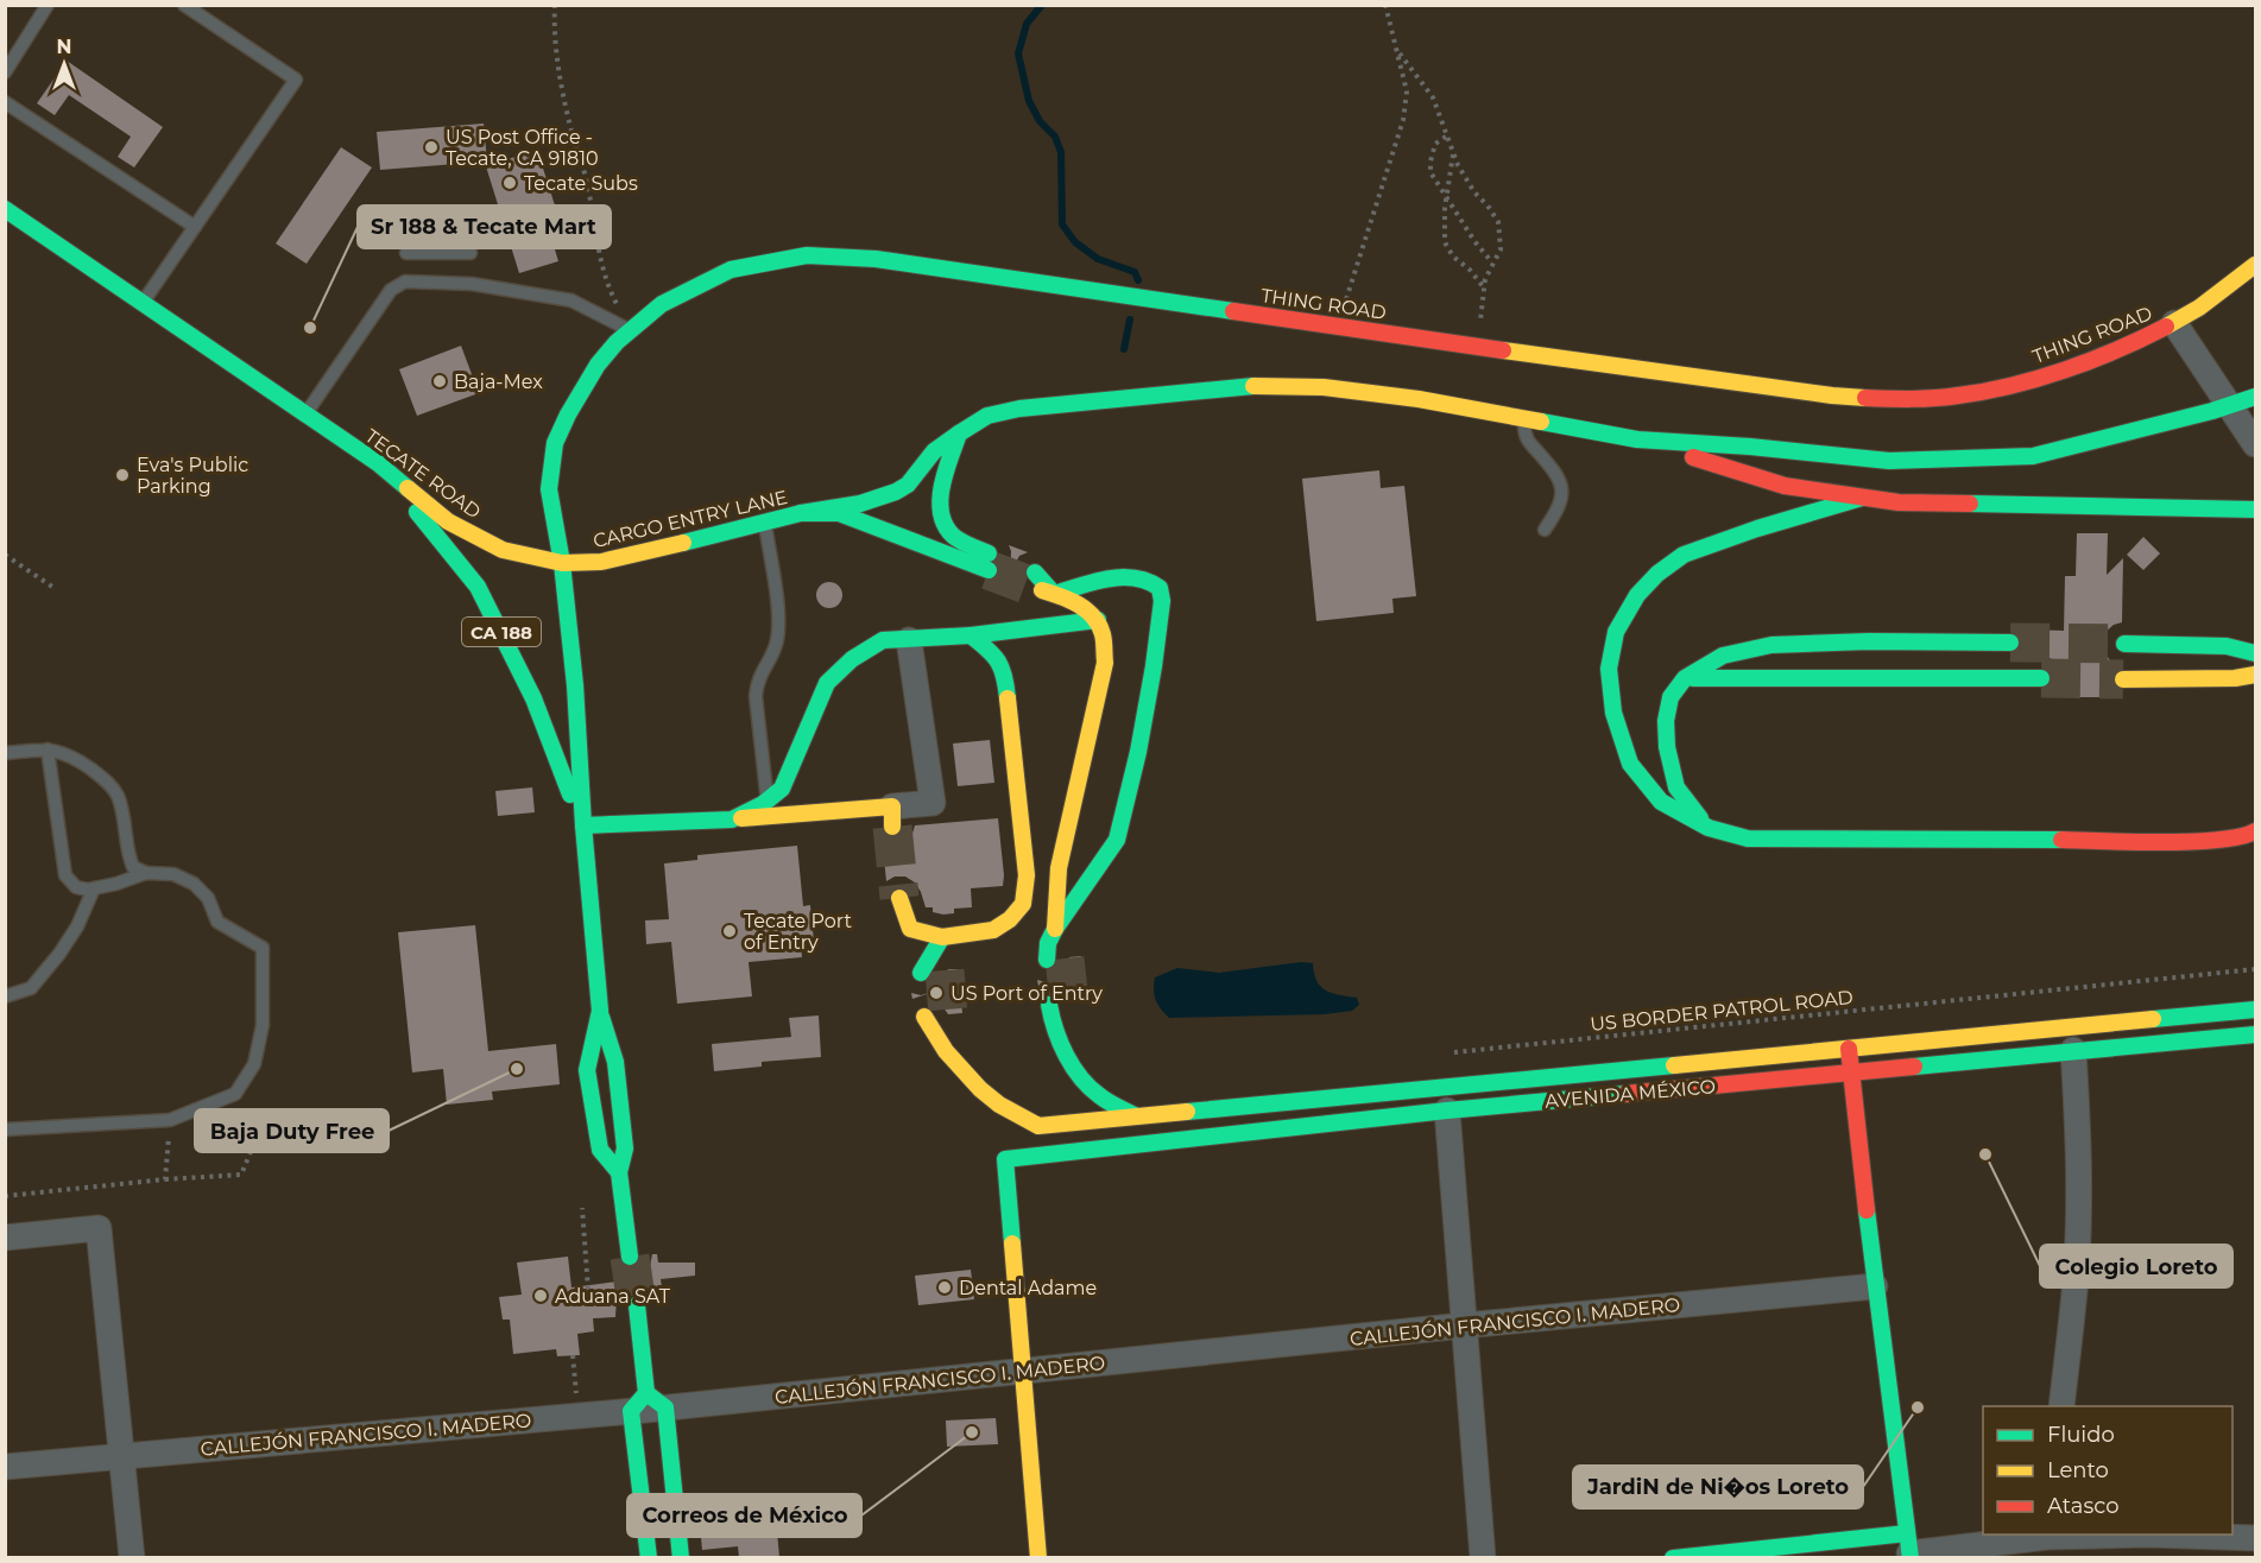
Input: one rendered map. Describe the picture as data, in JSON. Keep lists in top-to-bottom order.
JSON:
{
  "streets": {
    "main road": [
      "THING ROAD",
      "TECATE ROAD",
      "CARGO ENTRY LANE",
      "CA 188",
      "AVENIDA MÉXICO"
    ],
    "street": ["CALLEJÓN FRANCISCO I. MADERO"],
    "path": ["US BORDER PATROL ROAD"]
  },
  "crossings": [
    ["THING ROAD", "TECATE ROAD"],
    ["THING ROAD", "CARGO ENTRY LANE"],
    ["THING ROAD", "CA 188"],
    ["TECATE ROAD", "CARGO ENTRY LANE"],
    ["TECATE ROAD", "CA 188"],
    ["CARGO ENTRY LANE", "CA 188"],
    ["AVENIDA MÉXICO", "CALLEJÓN FRANCISCO I. MADERO"]
  ],
  "places": [
    "US Post Office - Tecate, CA 91810",
    "Tecate Subs",
    "Sr 188 & Tecate Mart",
    "Baja-Mex",
    "Eva's Public Parking",
    "Tecate Port of Entry",
    "US Port of Entry",
    "Baja Duty Free",
    "Colegio Loreto",
    "Dental Adame",
    "Aduana SAT",
    "JardiN de Ni�os Loreto",
    "Correos de México"
  ],
  "legend": ["Fluido", "Lento", "Atasco"],
  "north": "top"
}
